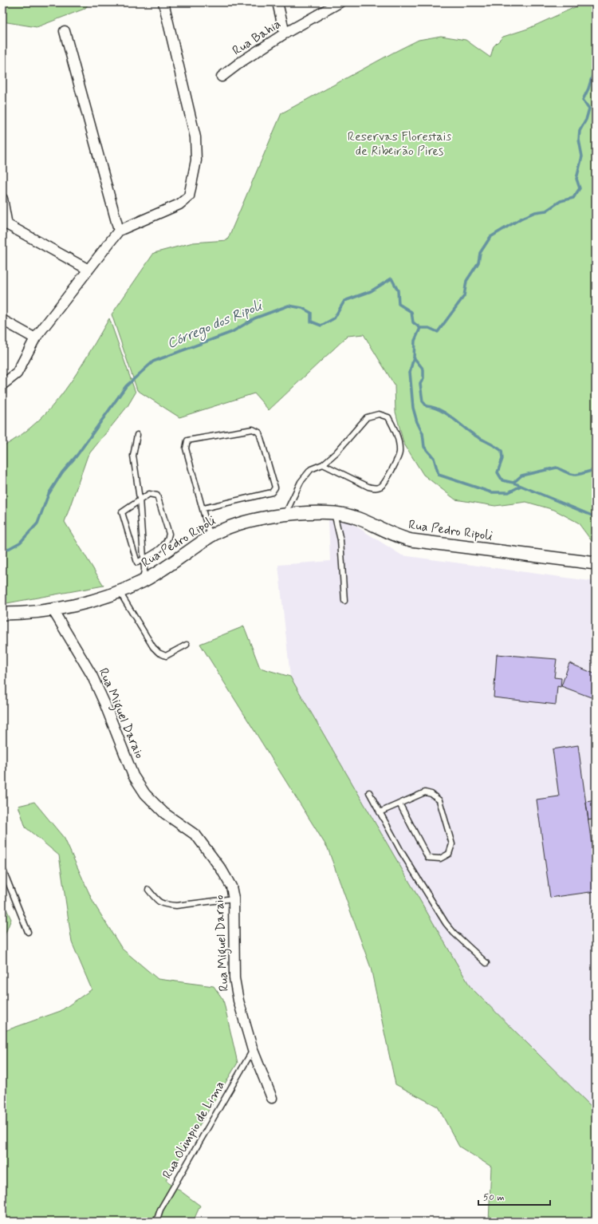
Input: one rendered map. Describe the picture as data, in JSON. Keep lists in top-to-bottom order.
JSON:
{
  "streets": {
    "street": ["Rua Bahia", "Rua Pedro Ripoli", "Rua Miguel Daraio"],
    "lane": ["Rua Olimpio de Lima"]
  },
  "crossings": [
    ["Rua Pedro Ripoli", "Rua Miguel Daraio"],
    ["Rua Miguel Daraio", "Rua Olimpio de Lima"]
  ],
  "water": ["Córrego dos Ripoli"],
  "parks": ["Reservas Florestais de Ribeirão Pires"],
  "scale_bar": "50 m"
}
